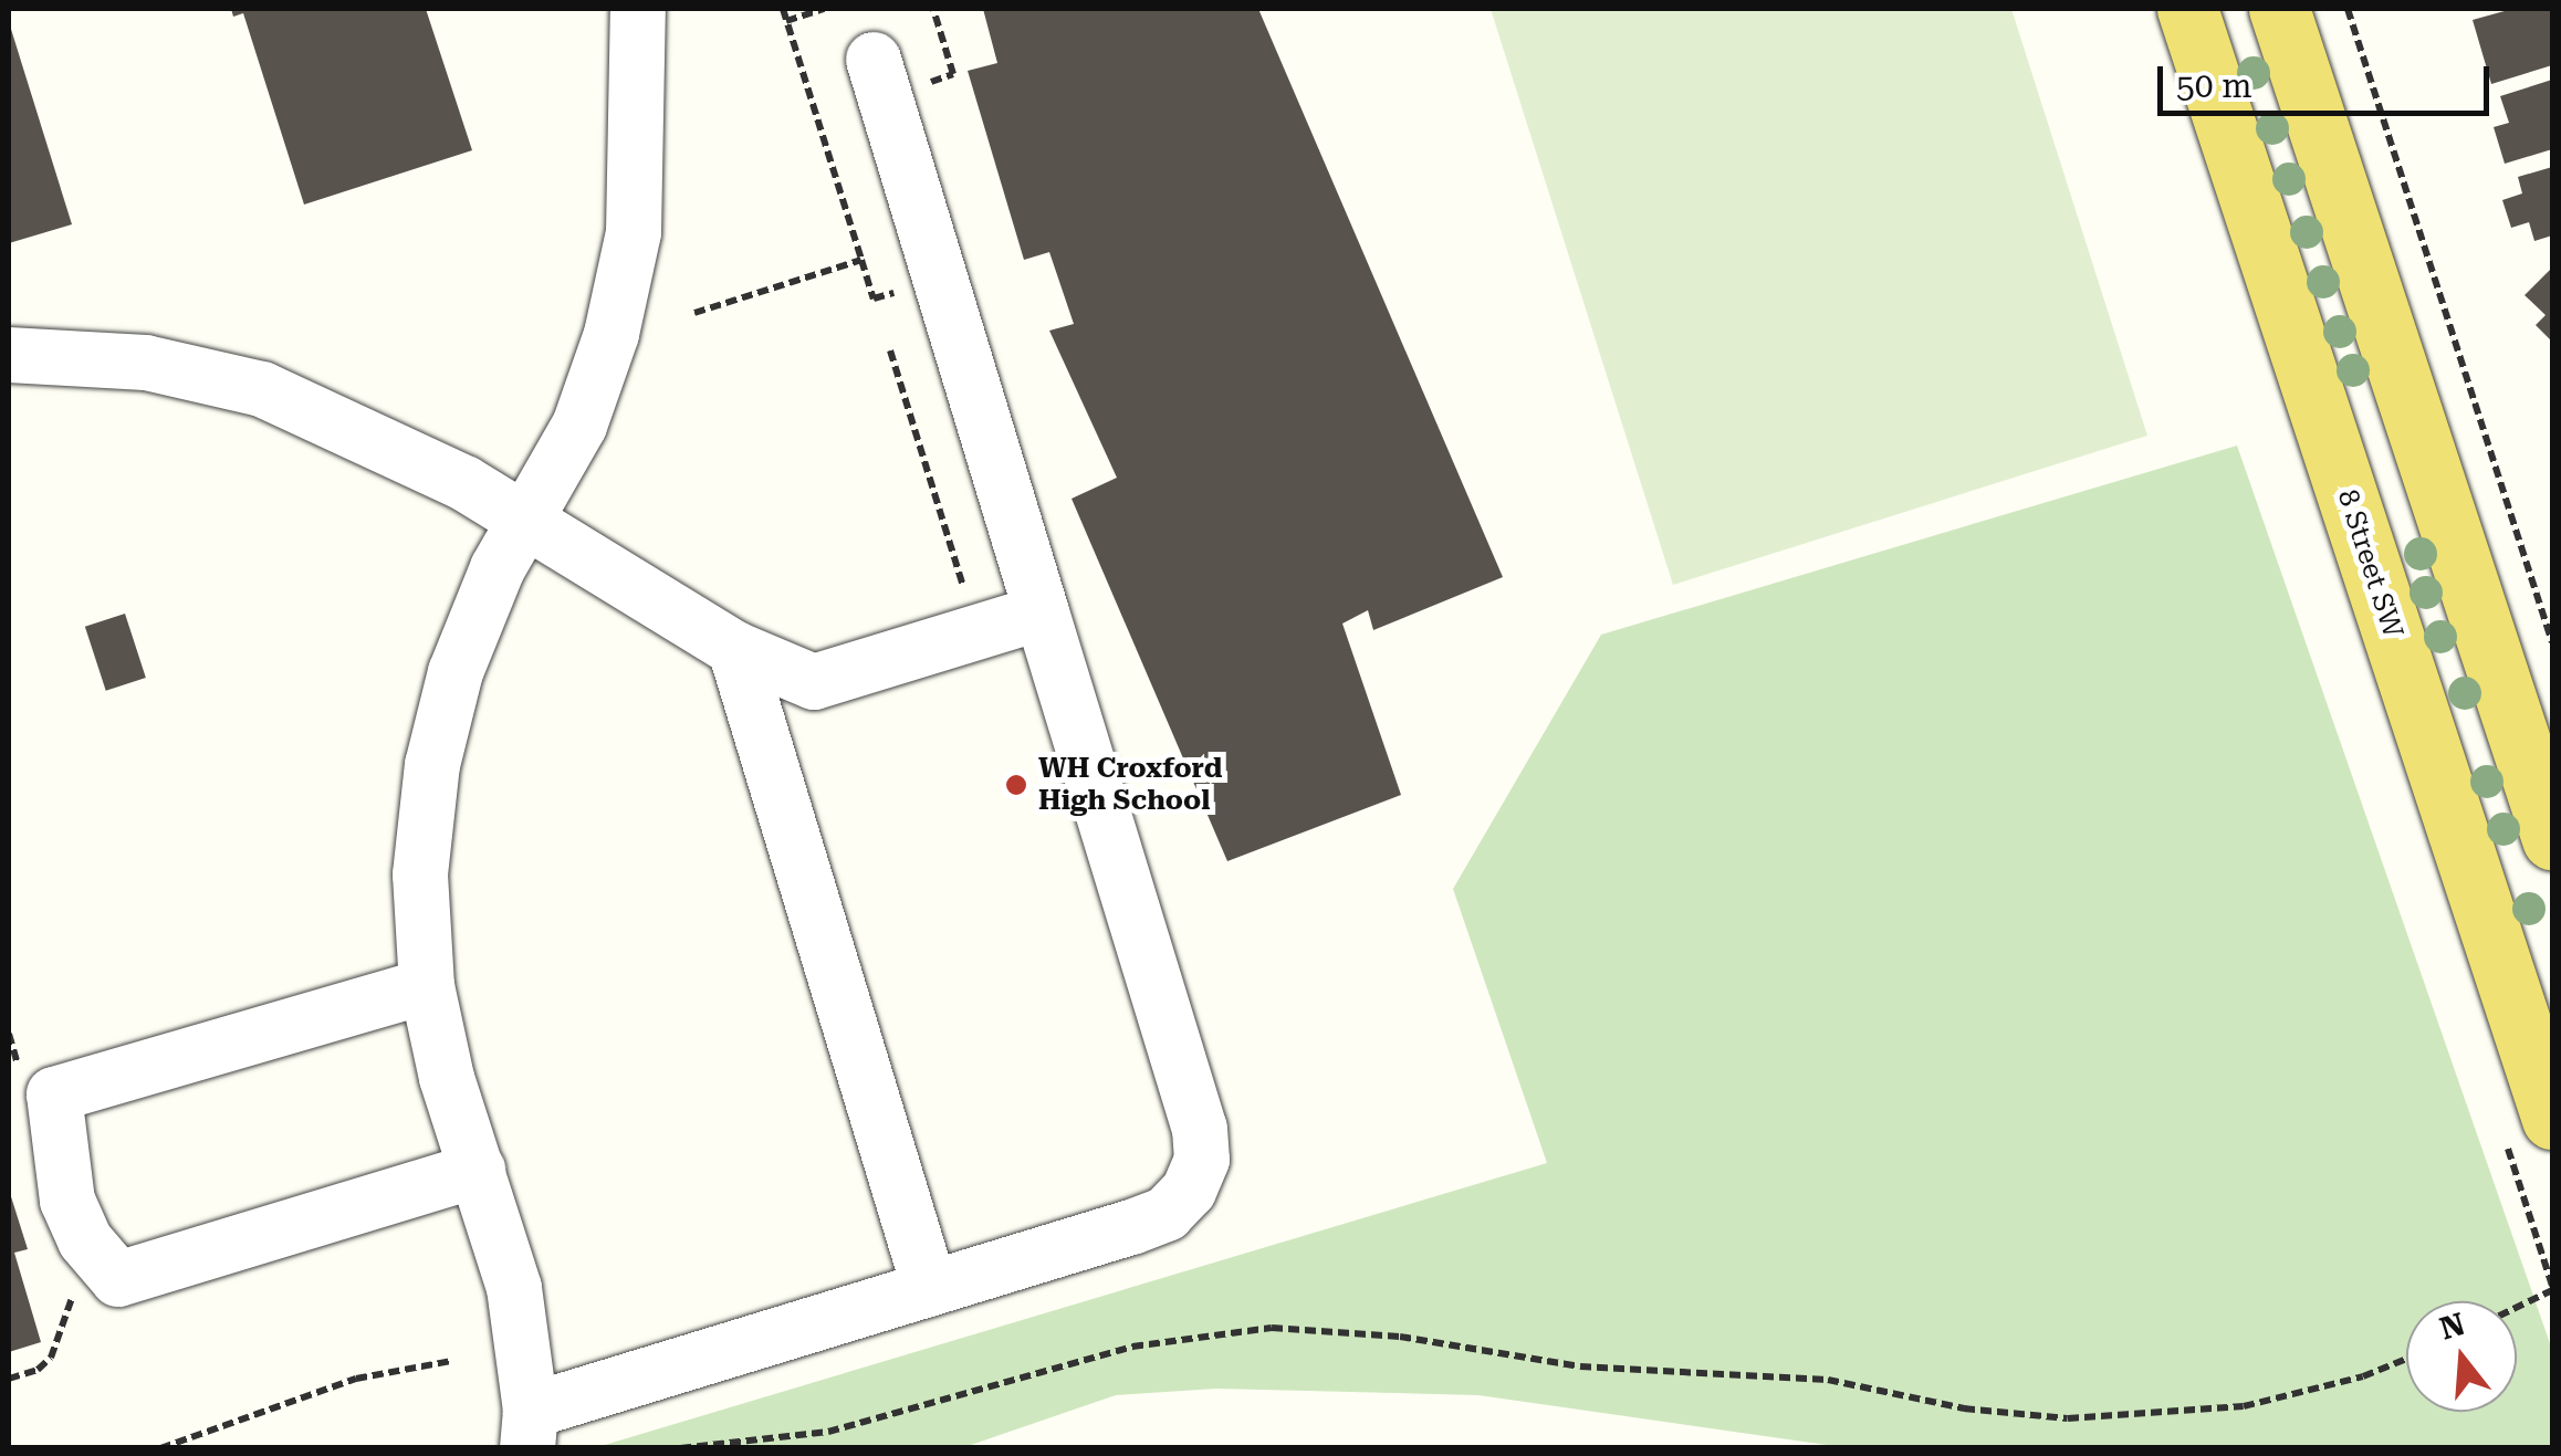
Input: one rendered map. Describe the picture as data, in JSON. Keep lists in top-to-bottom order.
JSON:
{
  "streets": {
    "main road": ["8 Street SW"]
  },
  "places": ["WH Croxford High School"],
  "scale_bar": "50 m",
  "north": "top"
}
